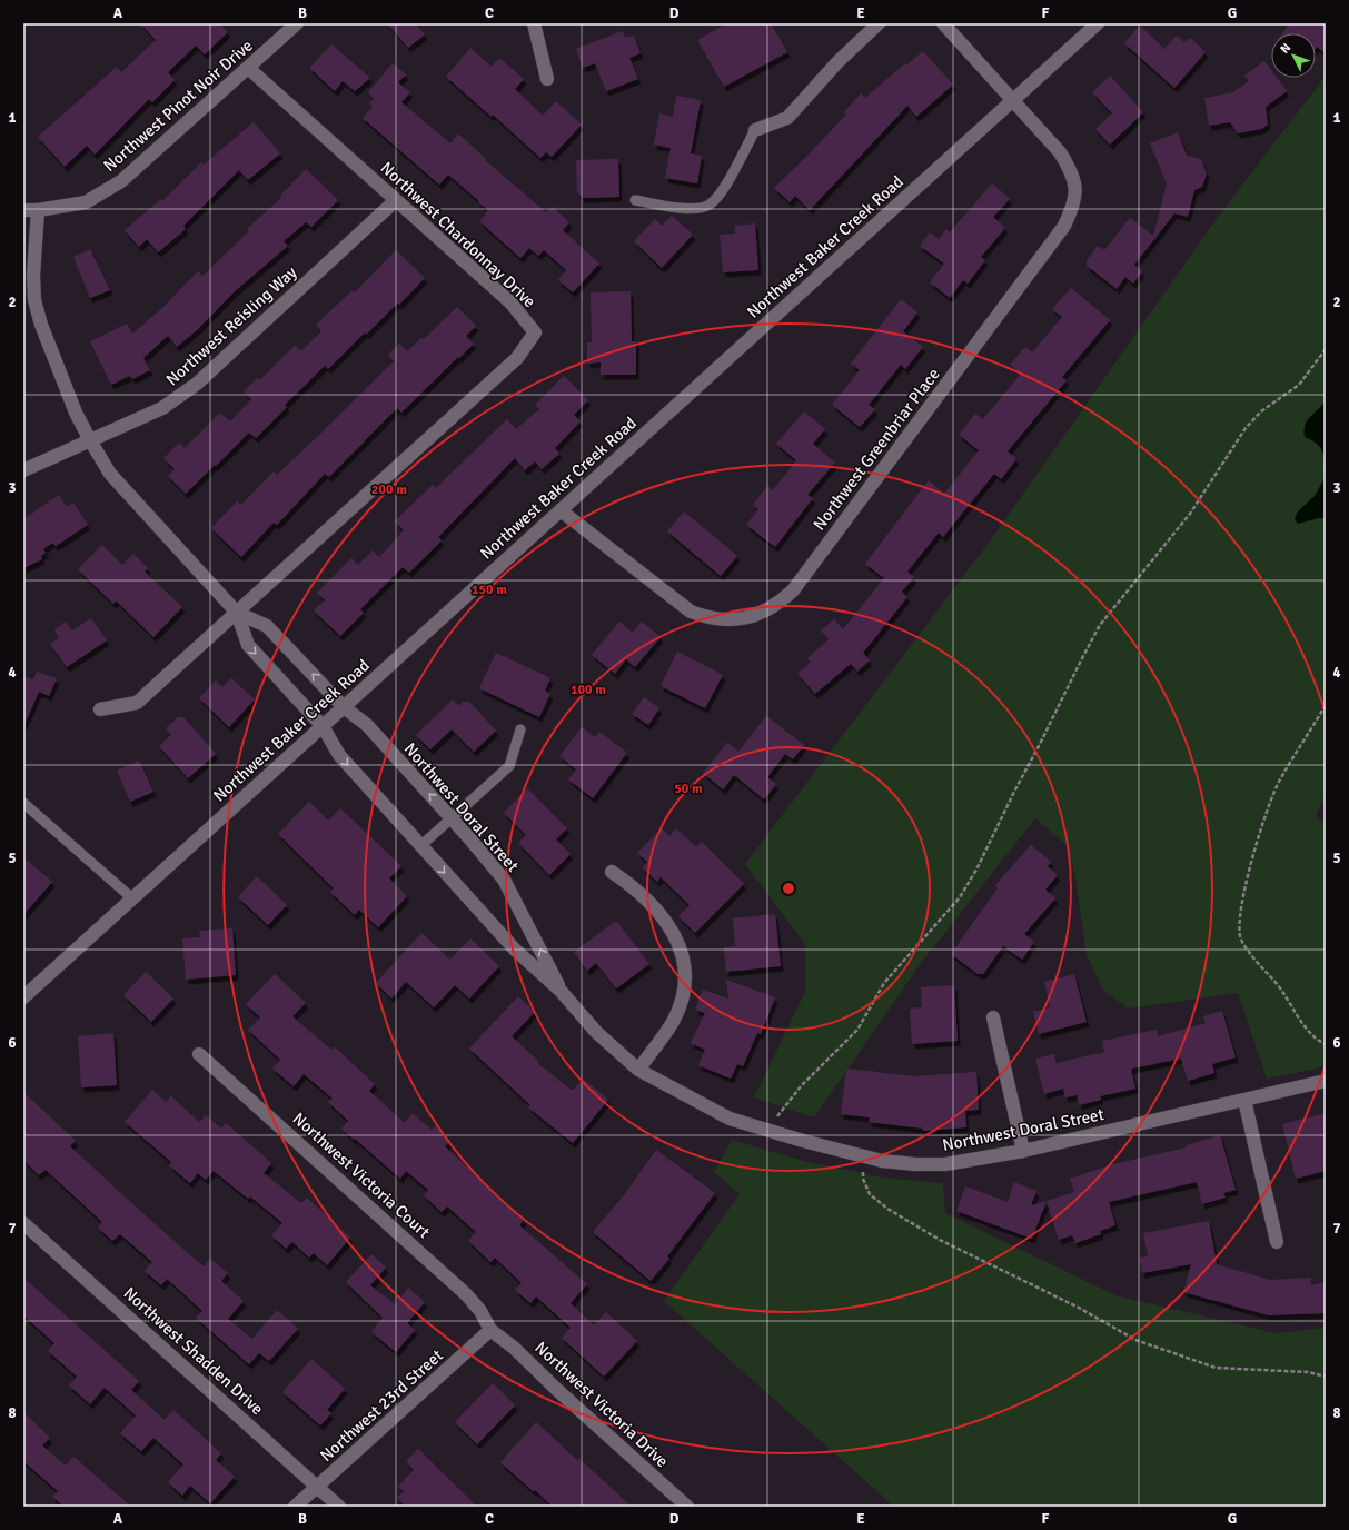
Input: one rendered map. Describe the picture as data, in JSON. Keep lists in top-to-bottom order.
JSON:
{
  "streets": {
    "street": [
      "Northwest Pinot Noir Drive",
      "Northwest Chardonnay Drive",
      "Northwest Baker Creek Road",
      "Northwest Reisling Way",
      "Northwest Greenbriar Place",
      "Northwest Doral Street",
      "Northwest Victoria Court",
      "Northwest Shadden Drive",
      "Northwest Victoria Drive",
      "Northwest 23rd Street"
    ]
  },
  "crossings": [
    ["Northwest Pinot Noir Drive", "Northwest Chardonnay Drive"],
    ["Northwest Chardonnay Drive", "Northwest Reisling Way"],
    ["Northwest Chardonnay Drive", "Northwest Doral Street"],
    ["Northwest Baker Creek Road", "Northwest Greenbriar Place"],
    ["Northwest Baker Creek Road", "Northwest Doral Street"],
    ["Northwest Victoria Court", "Northwest Victoria Drive"],
    ["Northwest Victoria Court", "Northwest 23rd Street"],
    ["Northwest Shadden Drive", "Northwest 23rd Street"],
    ["Northwest Victoria Drive", "Northwest 23rd Street"]
  ],
  "north": "top left",
  "grid": {
    "columns": [
      "A",
      "B",
      "C",
      "D",
      "E",
      "F",
      "G"
    ],
    "rows": [
      "1",
      "2",
      "3",
      "4",
      "5",
      "6",
      "7",
      "8"
    ]
  },
  "rings": [
    "200 m",
    "150 m",
    "100 m",
    "50 m"
  ]
}
